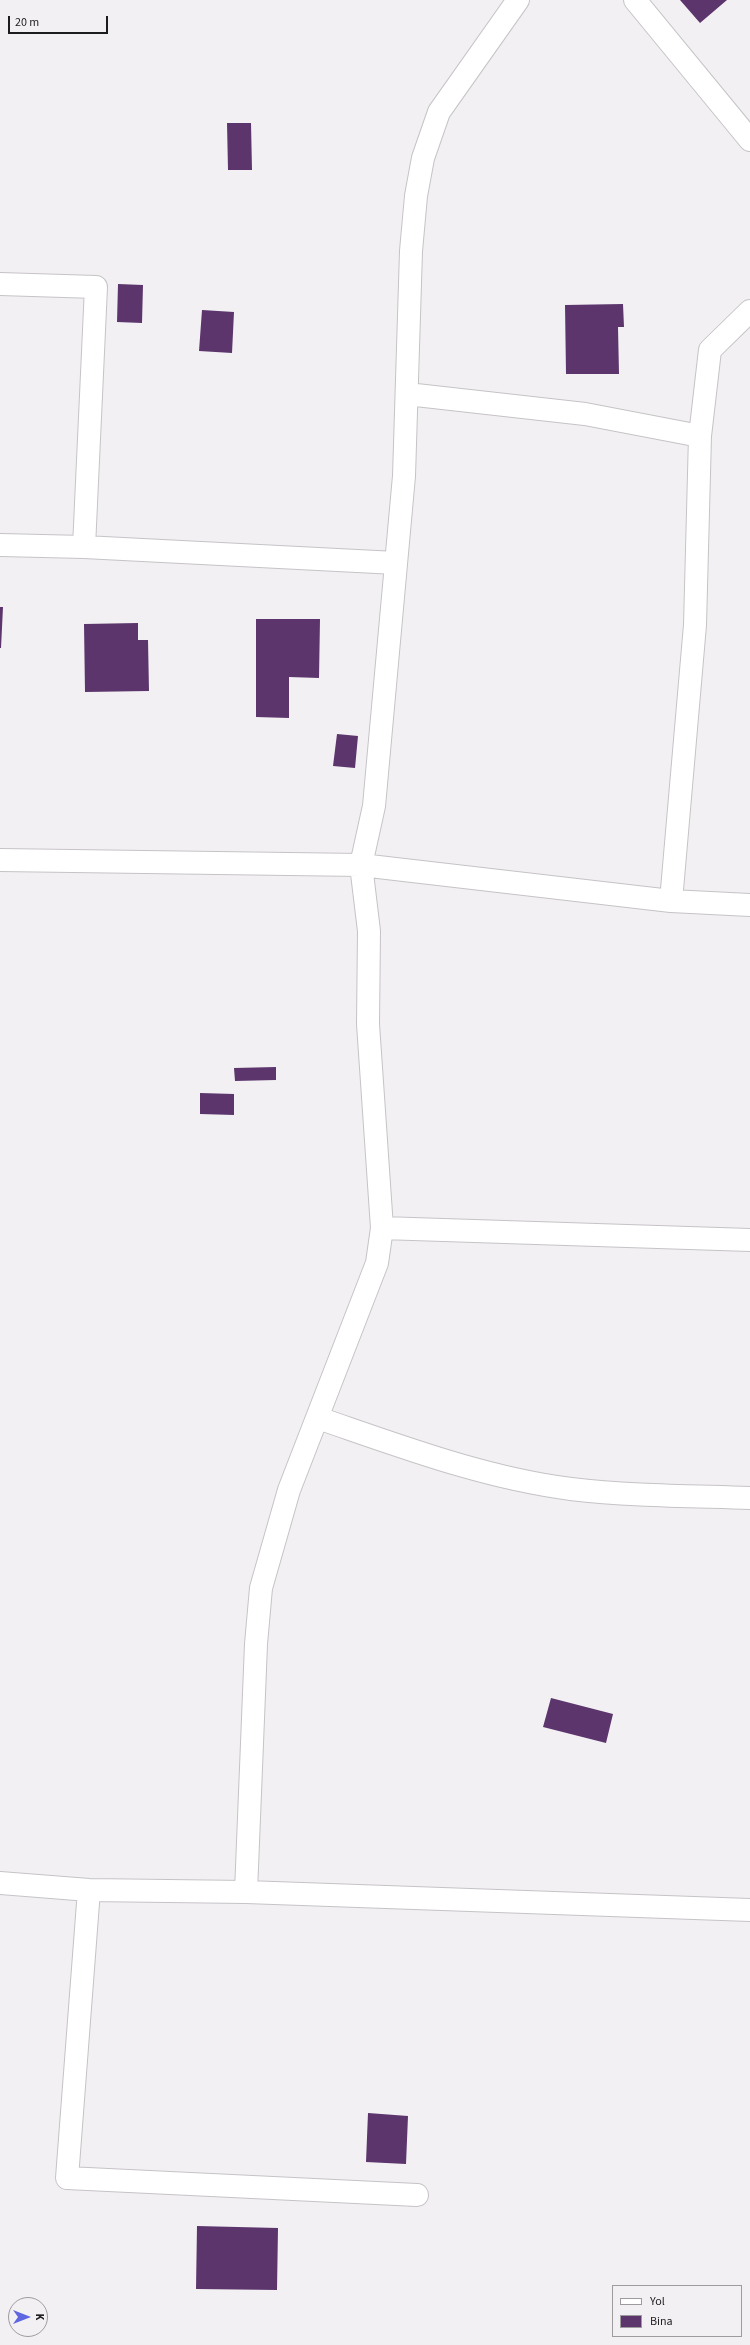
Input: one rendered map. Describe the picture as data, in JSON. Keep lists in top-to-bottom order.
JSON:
{
  "legend": ["Yol", "Bina"],
  "scale_bar": "20 m",
  "north": "right"
}
